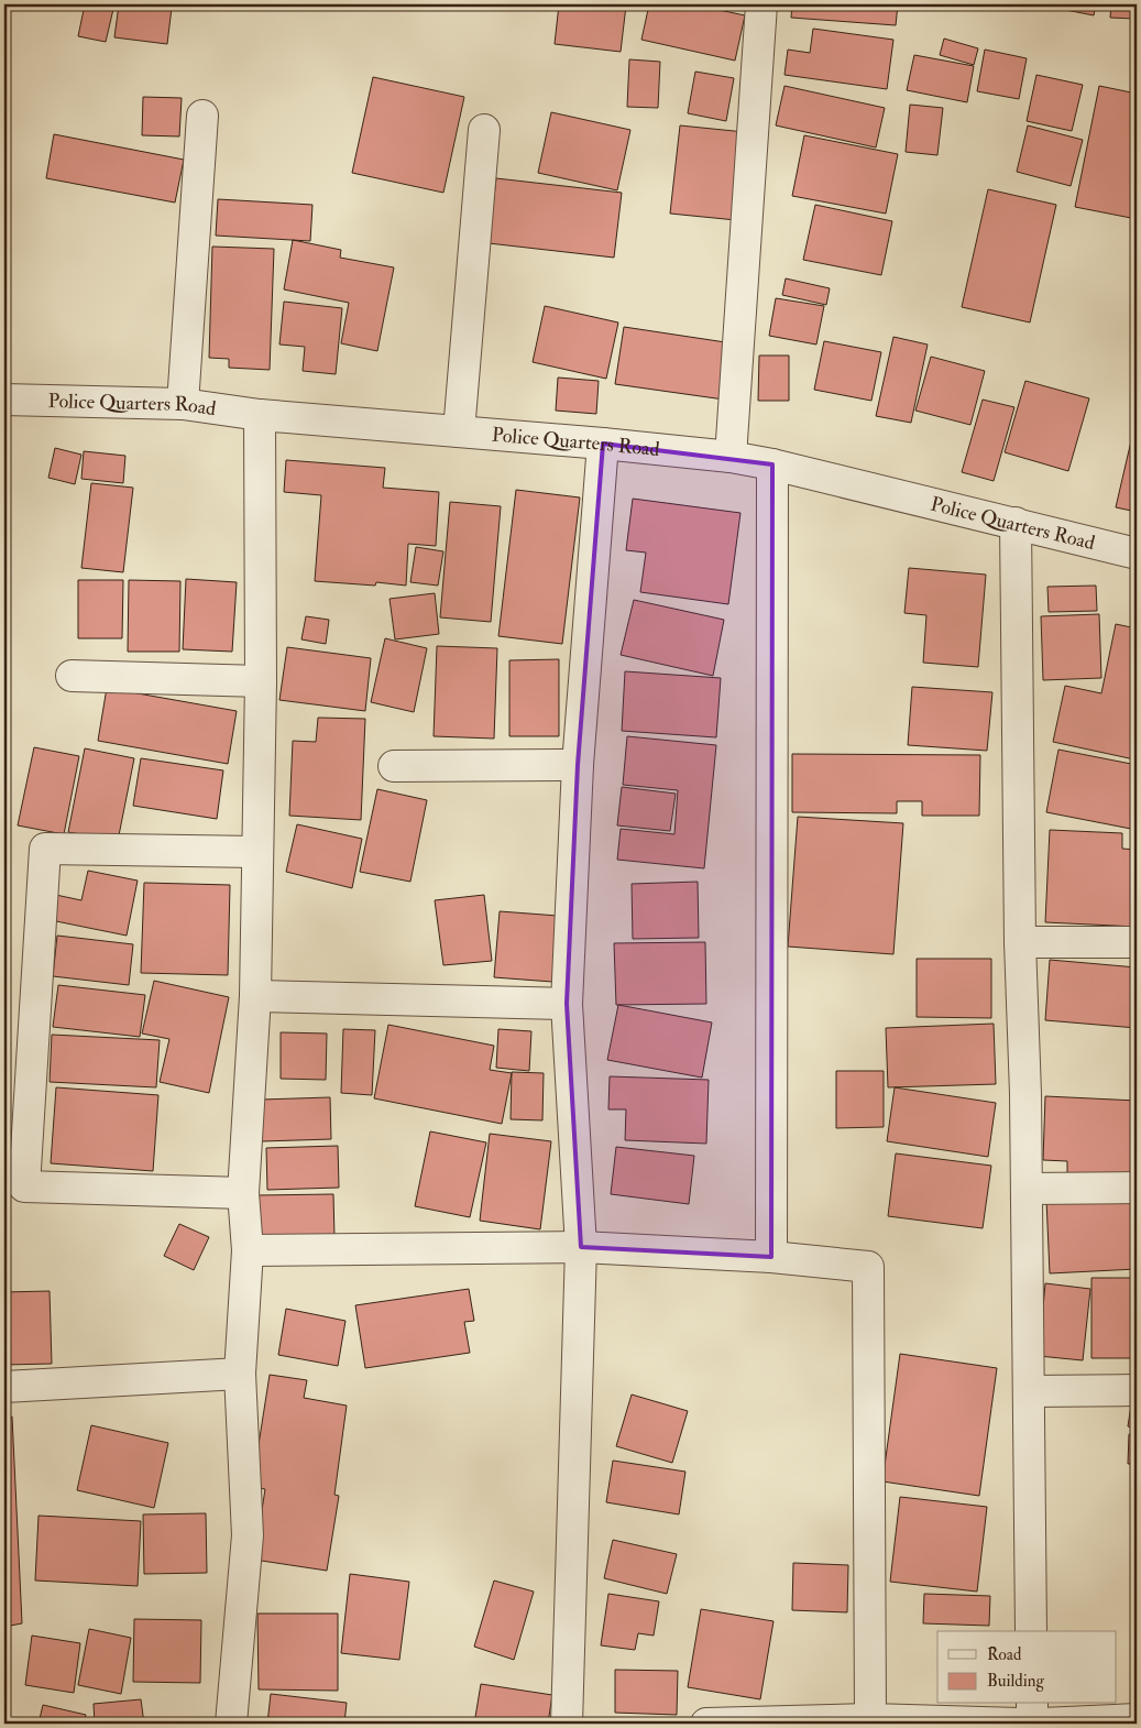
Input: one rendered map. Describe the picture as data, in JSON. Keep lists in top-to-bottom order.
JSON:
{
  "streets": {
    "street": ["Police Quarters Road"]
  },
  "legend": ["Road", "Building"]
}
